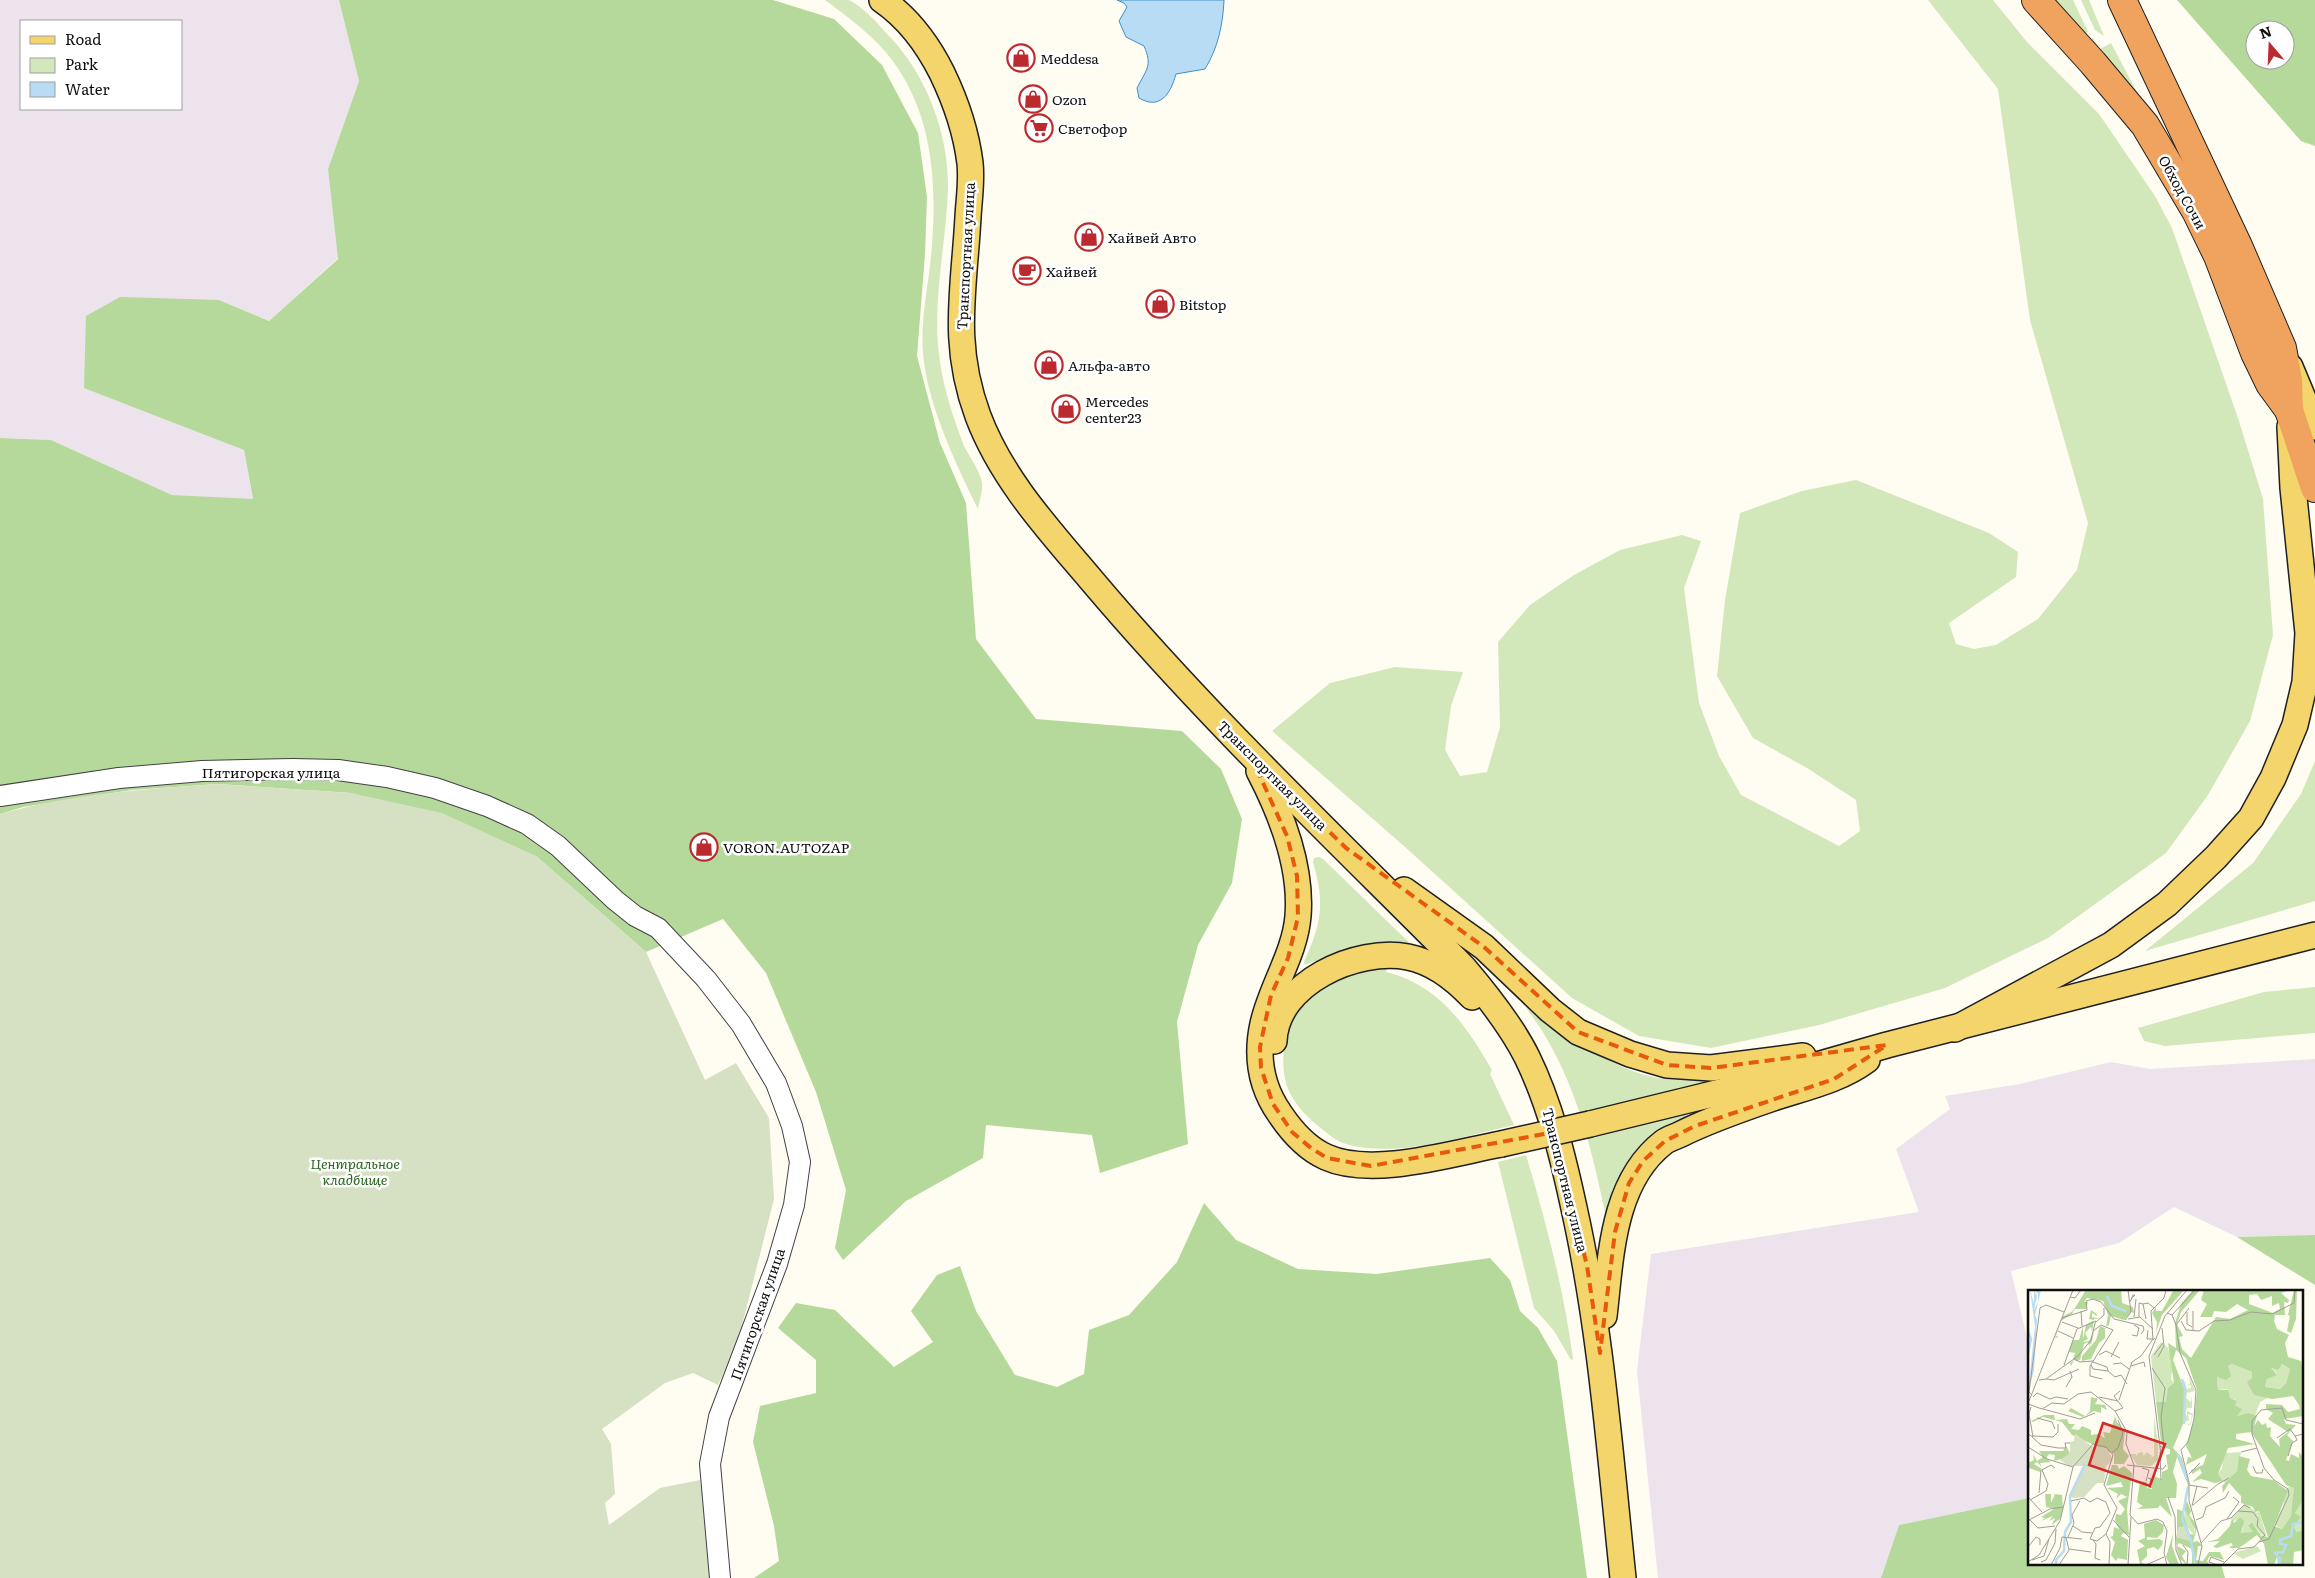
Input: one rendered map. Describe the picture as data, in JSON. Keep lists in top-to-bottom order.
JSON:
{
  "streets": {
    "highway": ["Обход Сочи"],
    "main road": ["Транспортная улица"],
    "street": ["Пятигорская улица"]
  },
  "parks": ["Центральное кладбище"],
  "places": {
    "shop": [
      "Meddesa",
      "Ozon",
      "Хайвей Авто",
      "Bitstop",
      "Альфа-авто",
      "Mercedes center23",
      "VORON.AUTOZAP"
    ],
    "supermarket": ["Светофор"],
    "cafe": ["Хайвей"]
  },
  "legend": ["Road", "Park", "Water"],
  "north": "top"
}
